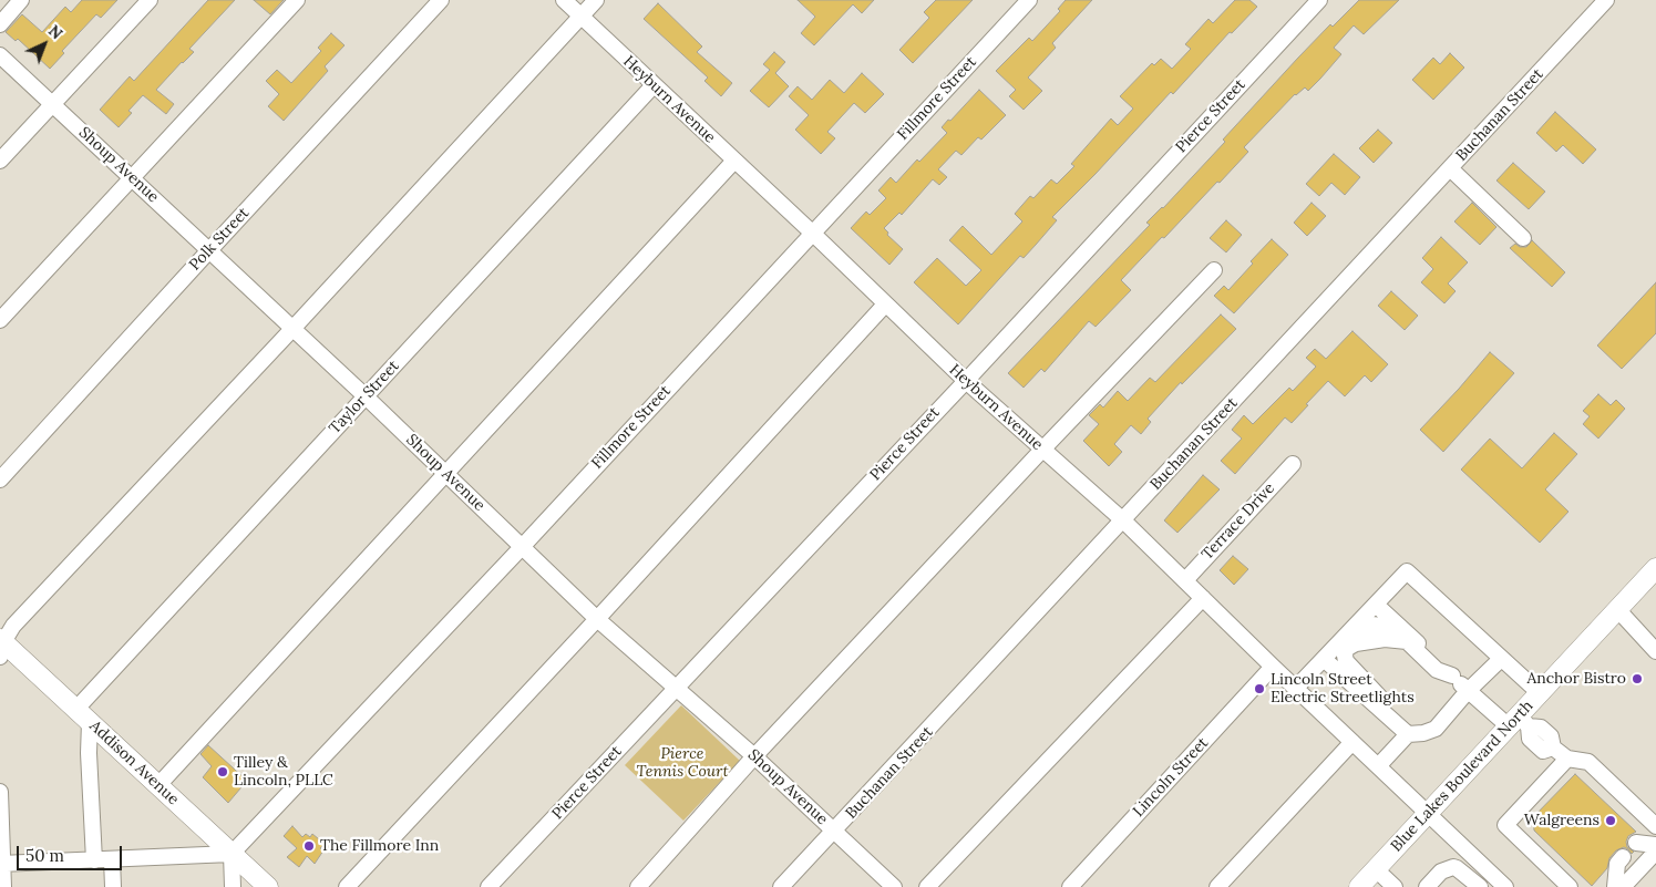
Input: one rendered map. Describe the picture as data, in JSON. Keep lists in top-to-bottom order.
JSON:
{
  "streets": {
    "main road": ["Addison Avenue", "Blue Lakes Boulevard North"],
    "street": [
      "Fillmore Street",
      "Heyburn Avenue",
      "Buchanan Street",
      "Pierce Street",
      "Shoup Avenue",
      "Polk Street",
      "Taylor Street",
      "Terrace Drive",
      "Lincoln Street"
    ]
  },
  "crossings": [
    ["Fillmore Street", "Heyburn Avenue"],
    ["Fillmore Street", "Shoup Avenue"],
    ["Fillmore Street", "Addison Avenue"],
    ["Heyburn Avenue", "Buchanan Street"],
    ["Heyburn Avenue", "Pierce Street"],
    ["Heyburn Avenue", "Taylor Street"],
    ["Heyburn Avenue", "Terrace Drive"],
    ["Heyburn Avenue", "Blue Lakes Boulevard North"],
    ["Heyburn Avenue", "Lincoln Street"],
    ["Buchanan Street", "Shoup Avenue"],
    ["Pierce Street", "Shoup Avenue"],
    ["Shoup Avenue", "Polk Street"],
    ["Shoup Avenue", "Taylor Street"],
    ["Taylor Street", "Addison Avenue"]
  ],
  "parks": ["Pierce Tennis Court"],
  "places": [
    "Anchor Bistro",
    "Lincoln Street Electric Streetlights",
    "Tilley & Lincoln, PLLC",
    "Walgreens",
    "The Fillmore Inn"
  ],
  "scale_bar": "50 m",
  "north": "top right"
}
